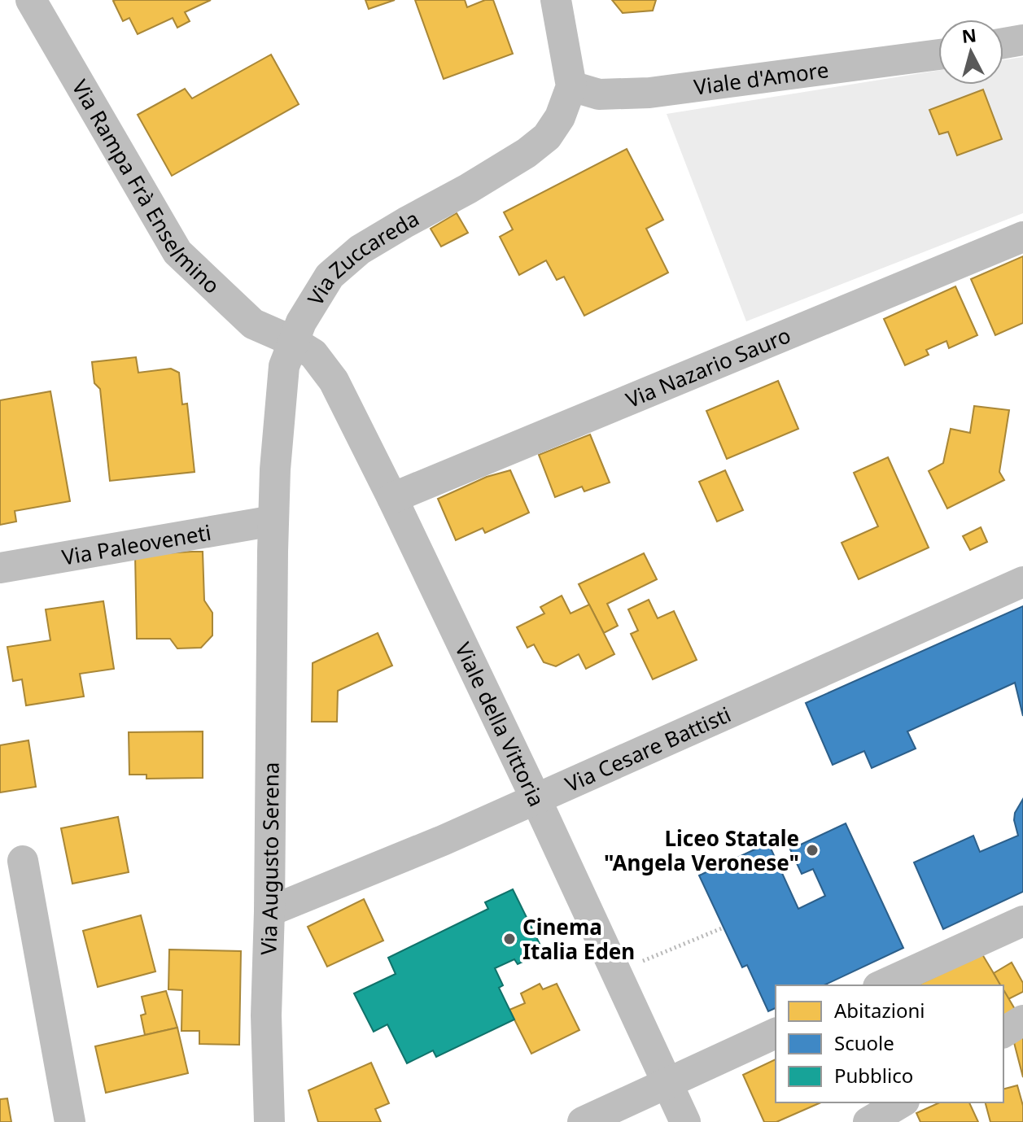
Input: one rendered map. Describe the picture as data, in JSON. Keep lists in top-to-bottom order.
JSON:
{
  "streets": {
    "street": [
      "Viale d'Amore",
      "Via Rampa Frà Enselmino",
      "Via Zuccareda",
      "Via Nazario Sauro",
      "Via Paleoveneti",
      "Viale della Vittoria",
      "Via Cesare Battisti",
      "Via Augusto Serena"
    ]
  },
  "crossings": [
    ["Viale d'Amore", "Via Zuccareda"],
    ["Via Rampa Frà Enselmino", "Via Zuccareda"],
    ["Via Rampa Frà Enselmino", "Viale della Vittoria"],
    ["Via Zuccareda", "Via Paleoveneti"],
    ["Via Zuccareda", "Viale della Vittoria"],
    ["Via Zuccareda", "Via Augusto Serena"],
    ["Via Nazario Sauro", "Viale della Vittoria"],
    ["Viale della Vittoria", "Via Cesare Battisti"],
    ["Via Cesare Battisti", "Via Augusto Serena"]
  ],
  "places": ["Liceo Statale \"Angela Veronese\"", "Cinema Italia Eden"],
  "legend": ["Abitazioni", "Scuole", "Pubblico"],
  "north": "top"
}
